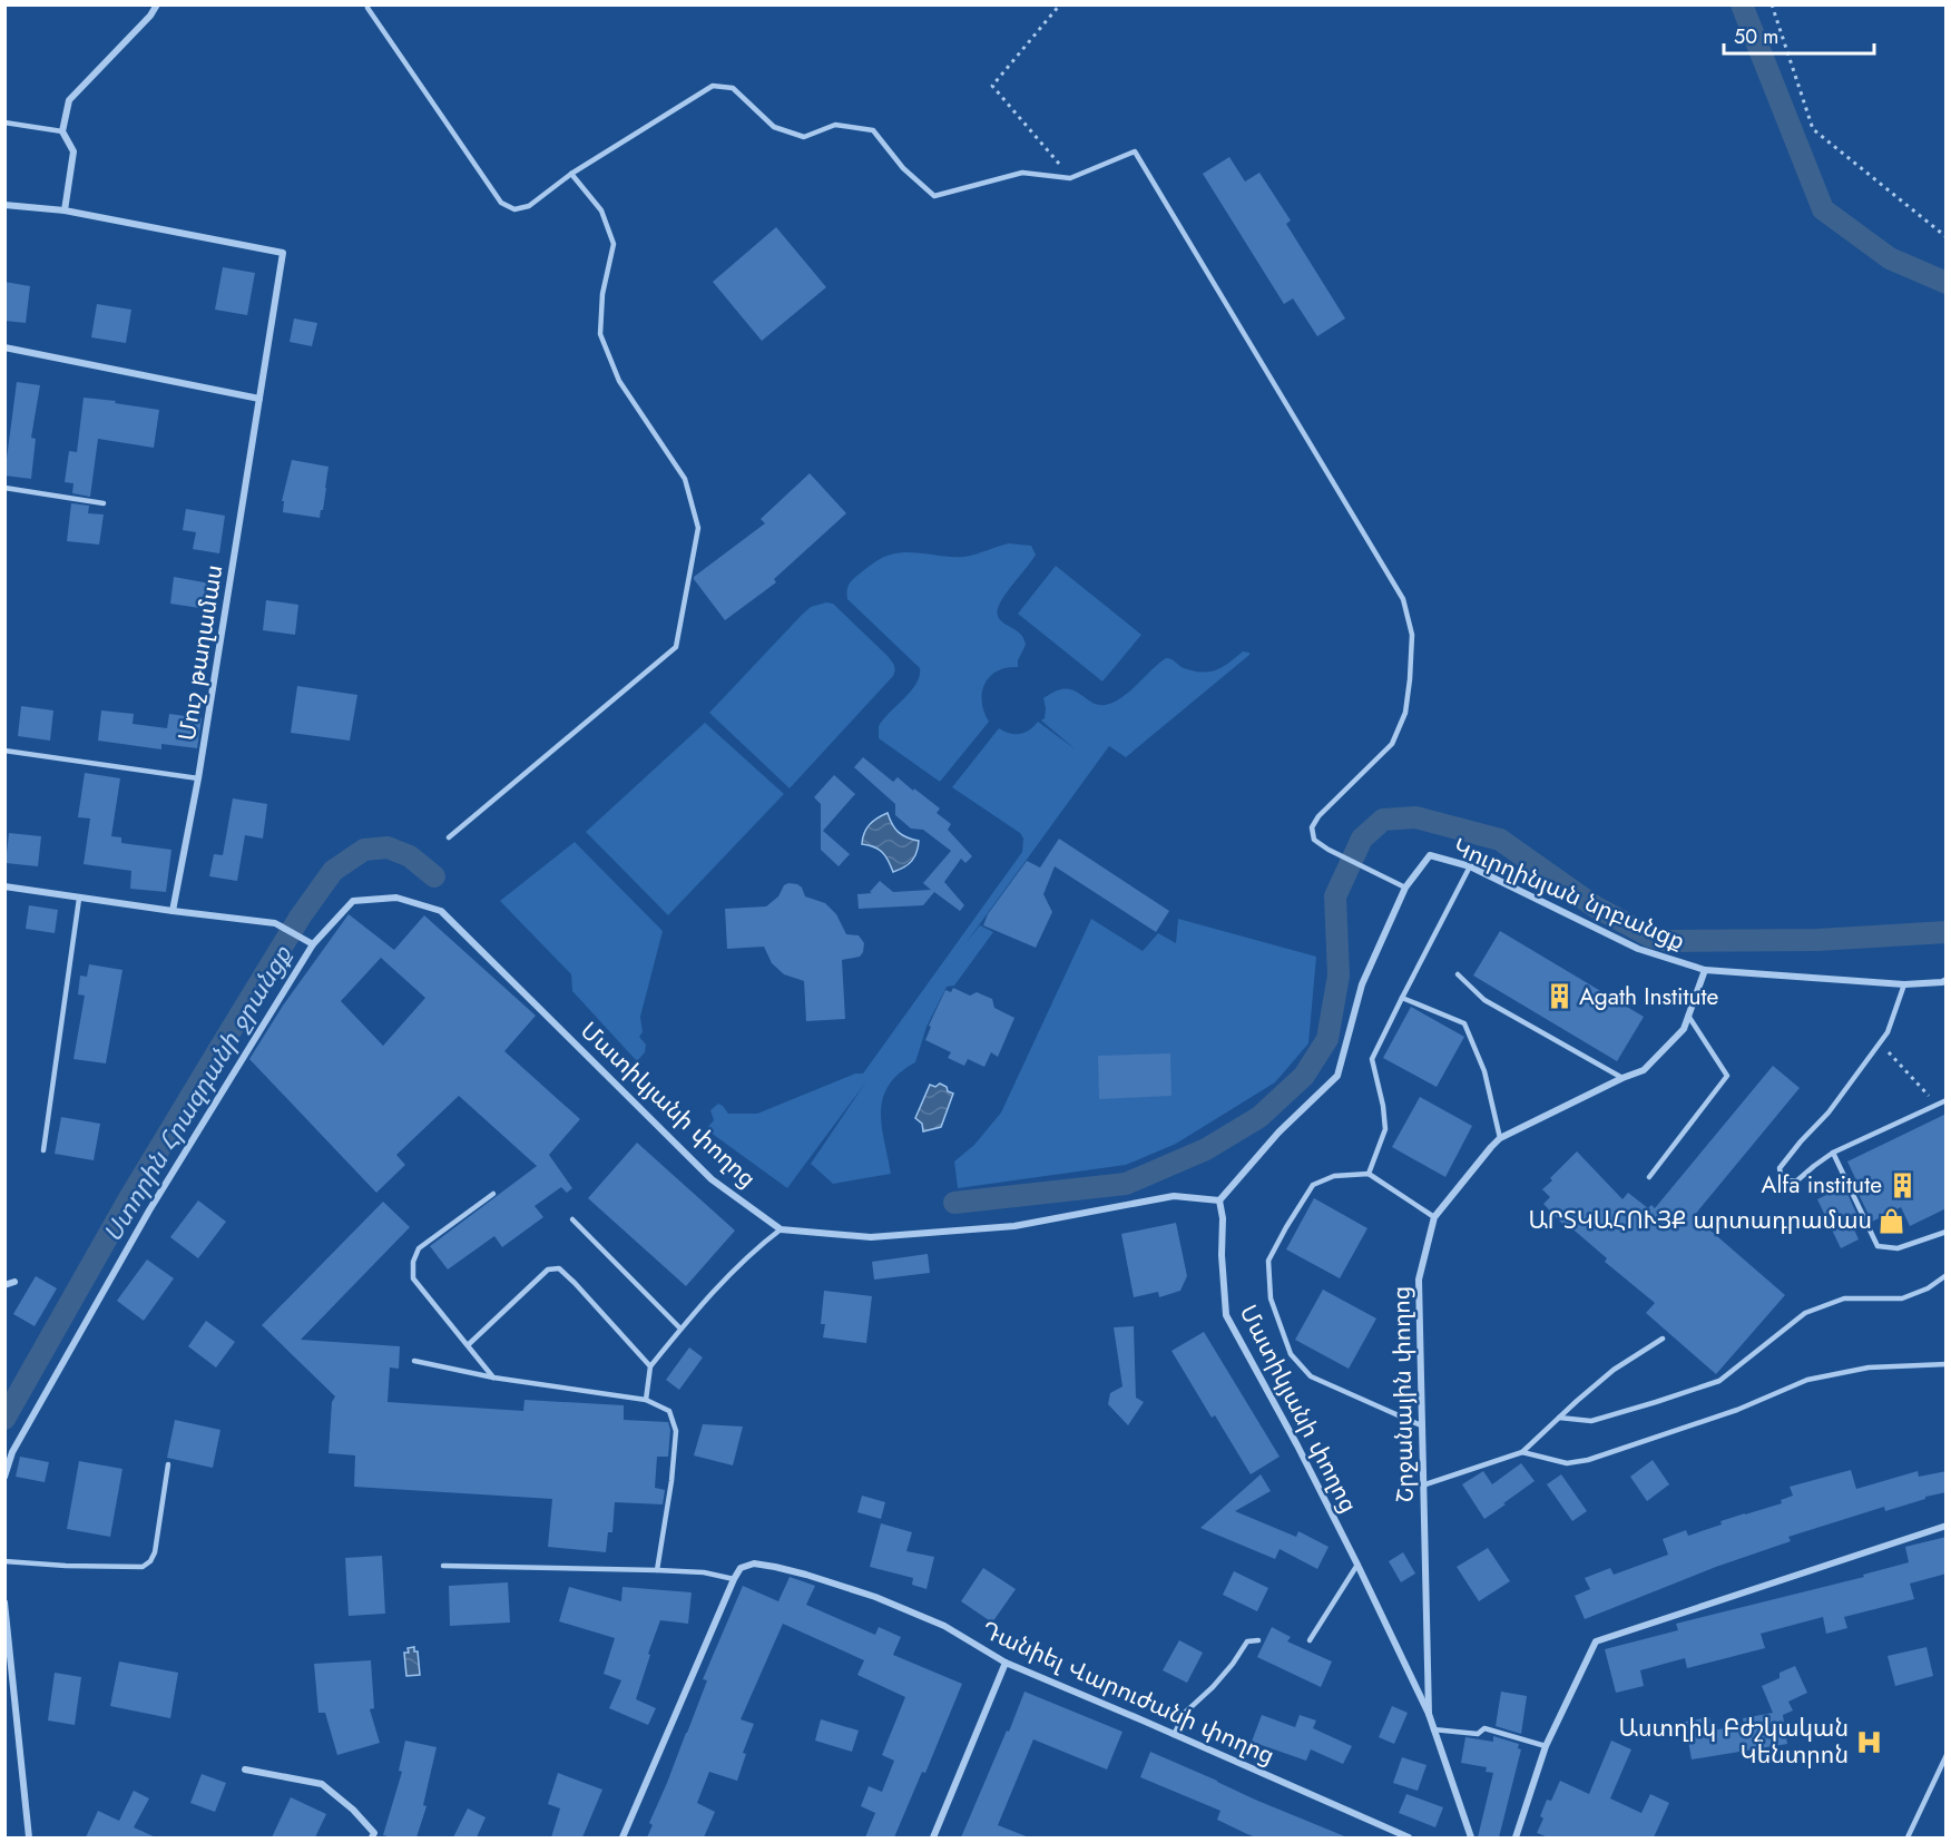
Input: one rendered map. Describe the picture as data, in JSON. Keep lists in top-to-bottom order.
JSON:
{
  "streets": {
    "street": [
      "Մուշ թաղամաս",
      "Կուրղինյան նրբանցք",
      "Մատիկյանի փողոց",
      "Շրջանային փողոց",
      "Դանիել Վարուժանի փողոց"
    ]
  },
  "crossings": [
    ["Կուրղինյան նրբանցք", "Մատիկյանի փողոց"],
    ["Կուրղինյան նրբանցք", "Շրջանային փողոց"],
    ["Մատիկյանի փողոց", "Շրջանային փողոց"]
  ],
  "water": ["Ստորին Հրազդանի ջրանցք"],
  "places": {
    "building": ["Agath Institute", "Alfa institute"],
    "shop": ["ԱՐՏԿԱՀՈՒՅՔ արտադրամաս"],
    "hospital": ["Աստղիկ Բժշկական Կենտրոն"]
  },
  "scale_bar": "50 m"
}
